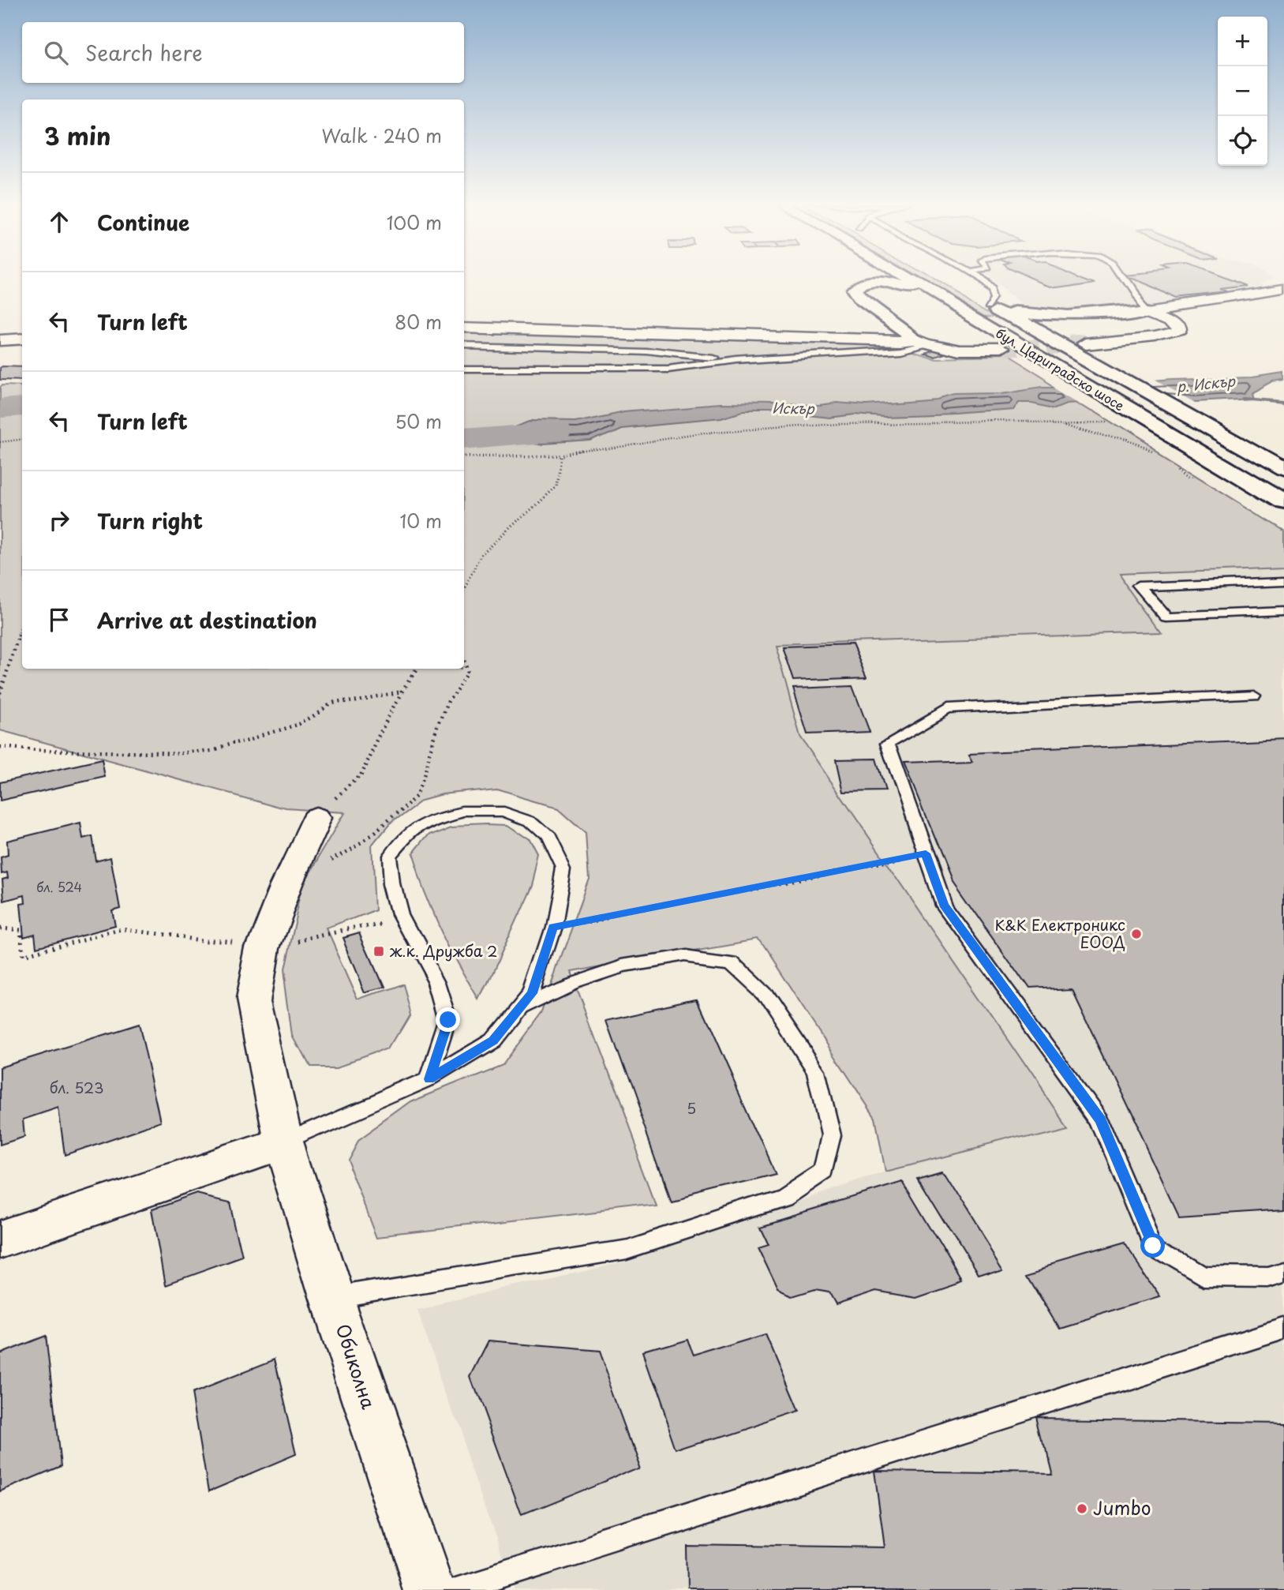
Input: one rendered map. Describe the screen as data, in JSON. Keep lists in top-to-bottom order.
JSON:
{
  "streets": {
    "highway": ["бул. Цариградско шосе"],
    "street": ["Обиколна"]
  },
  "water": ["р. Искър", "Искър"],
  "places": {
    "other": ["K&K Електроникс ЕООД", "Jumbo"],
    "transit": ["ж.к. Дружба 2"]
  },
  "house_numbers": ["бл. 524", "бл. 523", "5"],
  "page": {
    "map_buttons": ["+", "−"],
    "search": "Search here",
    "heading": ["3 min", "Walk · 240 m"],
    "list": [
      ["Continue", "100 m"],
      ["Turn left", "80 m"],
      ["Turn left", "50 m"],
      ["Turn right", "10 m"],
      "Arrive at destination"
    ]
  }
}
